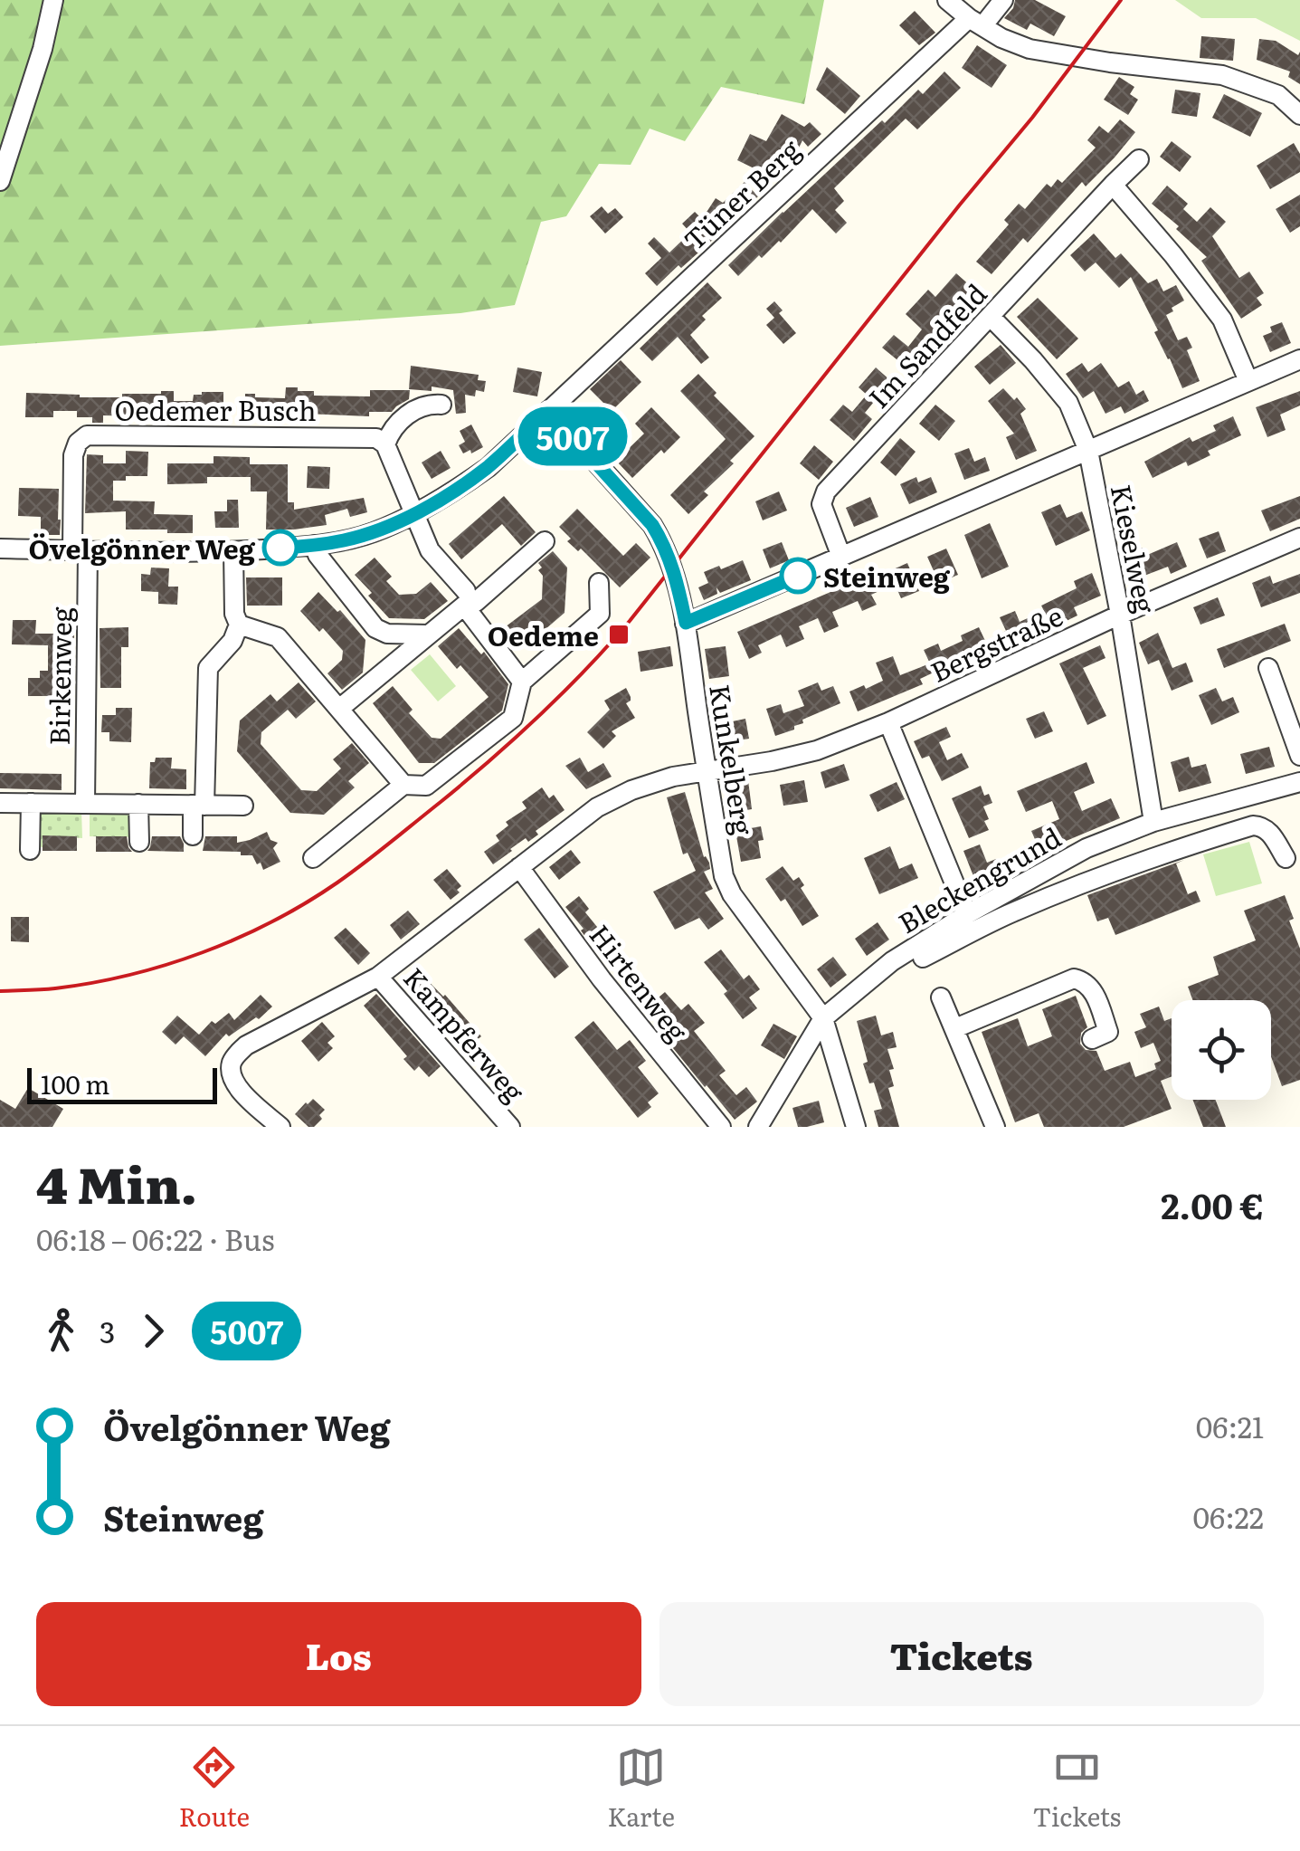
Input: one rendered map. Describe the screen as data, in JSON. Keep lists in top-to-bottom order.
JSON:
{
  "streets": {
    "street": [
      "Tüner Berg",
      "Im Sandfeld",
      "Oedemer Busch",
      "Kieselweg",
      "Bergstraße",
      "Birkenweg",
      "Kunkelberg",
      "Bleckengrund",
      "Hirtenweg",
      "Kampferweg"
    ]
  },
  "crossings": [
    ["Tüner Berg", "Oedemer Busch"],
    ["Tüner Berg", "Birkenweg"],
    ["Tüner Berg", "Kunkelberg"],
    ["Im Sandfeld", "Kieselweg"],
    ["Oedemer Busch", "Birkenweg"],
    ["Kieselweg", "Bergstraße"],
    ["Kieselweg", "Bleckengrund"],
    ["Bergstraße", "Kunkelberg"],
    ["Bergstraße", "Hirtenweg"],
    ["Bergstraße", "Kampferweg"],
    ["Kunkelberg", "Bleckengrund"]
  ],
  "places": {
    "other": ["Övelgönner Weg", "Steinweg"],
    "transit": ["Oedeme"]
  },
  "lines": ["bus line 5007"],
  "scale_bar": "100 m",
  "page": {
    "on_map": "5007",
    "scale": "100 m",
    "heading": ["4 Min.", "06:18 – 06:22 · Bus", "2.00 €"],
    "legs": ["3", "5007"],
    "list": [
      {
        "name": "Övelgönner Weg",
        "value": "06:21"
      },
      {
        "name": "Steinweg",
        "value": "06:22"
      }
    ],
    "buttons": ["Los", "Tickets"],
    "tabs": ["Route", "Karte", "Tickets"]
  }
}
